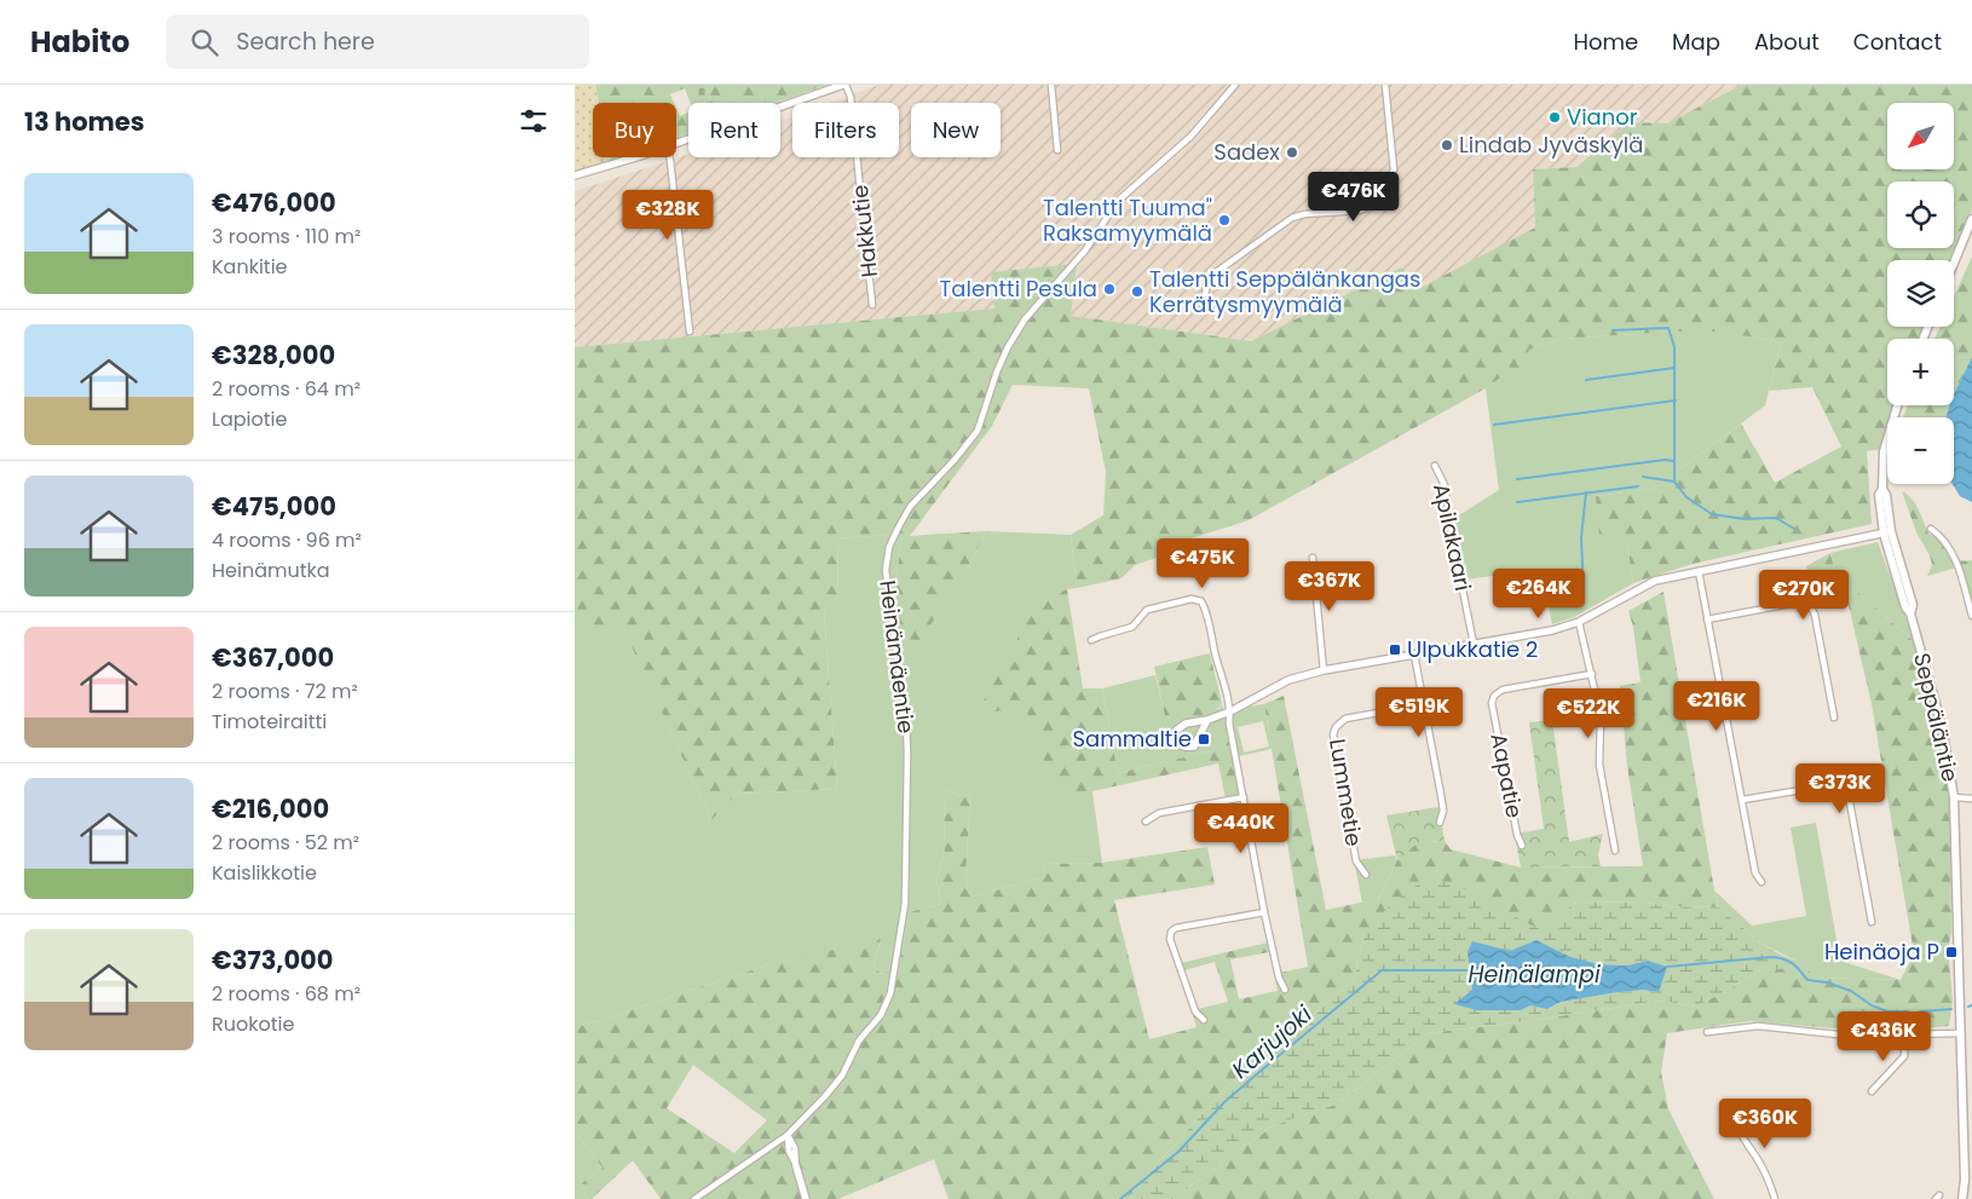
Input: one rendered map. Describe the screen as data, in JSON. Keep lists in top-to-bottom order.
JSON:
{
  "streets": {
    "main road": ["Seppäläntie"],
    "street": [
      "Hakkutie",
      "Apilakaari",
      "Heinämäentie",
      "Aapatie",
      "Lummetie"
    ]
  },
  "water": ["Heinälampi", "Karjujoki"],
  "places": {
    "other": [
      "Vianor",
      "Lindab Jyväskylä",
      "Sadex",
      "Talentti Tuuma\" Raksamyymälä",
      "Talentti Pesula",
      "Talentti Seppälänkangas Kerrätysmyymälä"
    ],
    "transit": ["Ulpukkatie 2", "Sammaltie", "Heinäoja P"]
  },
  "north": "bottom left",
  "page": {
    "header": "Habito",
    "search": "Search here",
    "nav": [
      "Home",
      "Map",
      "About",
      "Contact"
    ],
    "heading": "13 homes",
    "map_buttons": ["+", "−"],
    "chip": [
      "Buy",
      "Rent",
      "Filters",
      "New"
    ],
    "list": [
      {
        "name": "€476,000",
        "note": "3 rooms · 110 m² · Kankitie"
      },
      {
        "name": "€328,000",
        "note": "2 rooms · 64 m² · Lapiotie"
      },
      {
        "name": "€475,000",
        "note": "4 rooms · 96 m² · Heinämutka"
      },
      {
        "name": "€367,000",
        "note": "2 rooms · 72 m² · Timoteiraitti"
      },
      {
        "name": "€216,000",
        "note": "2 rooms · 52 m² · Kaislikkotie"
      },
      {
        "name": "€373,000",
        "note": "2 rooms · 68 m² · Ruokotie"
      }
    ],
    "price": [
      "€476K",
      "€328K",
      "€475K",
      "€367K",
      "€264K",
      "€270K",
      "€216K",
      "€519K",
      "€522K",
      "€373K",
      "€440K",
      "€436K",
      "€360K"
    ]
  }
}
